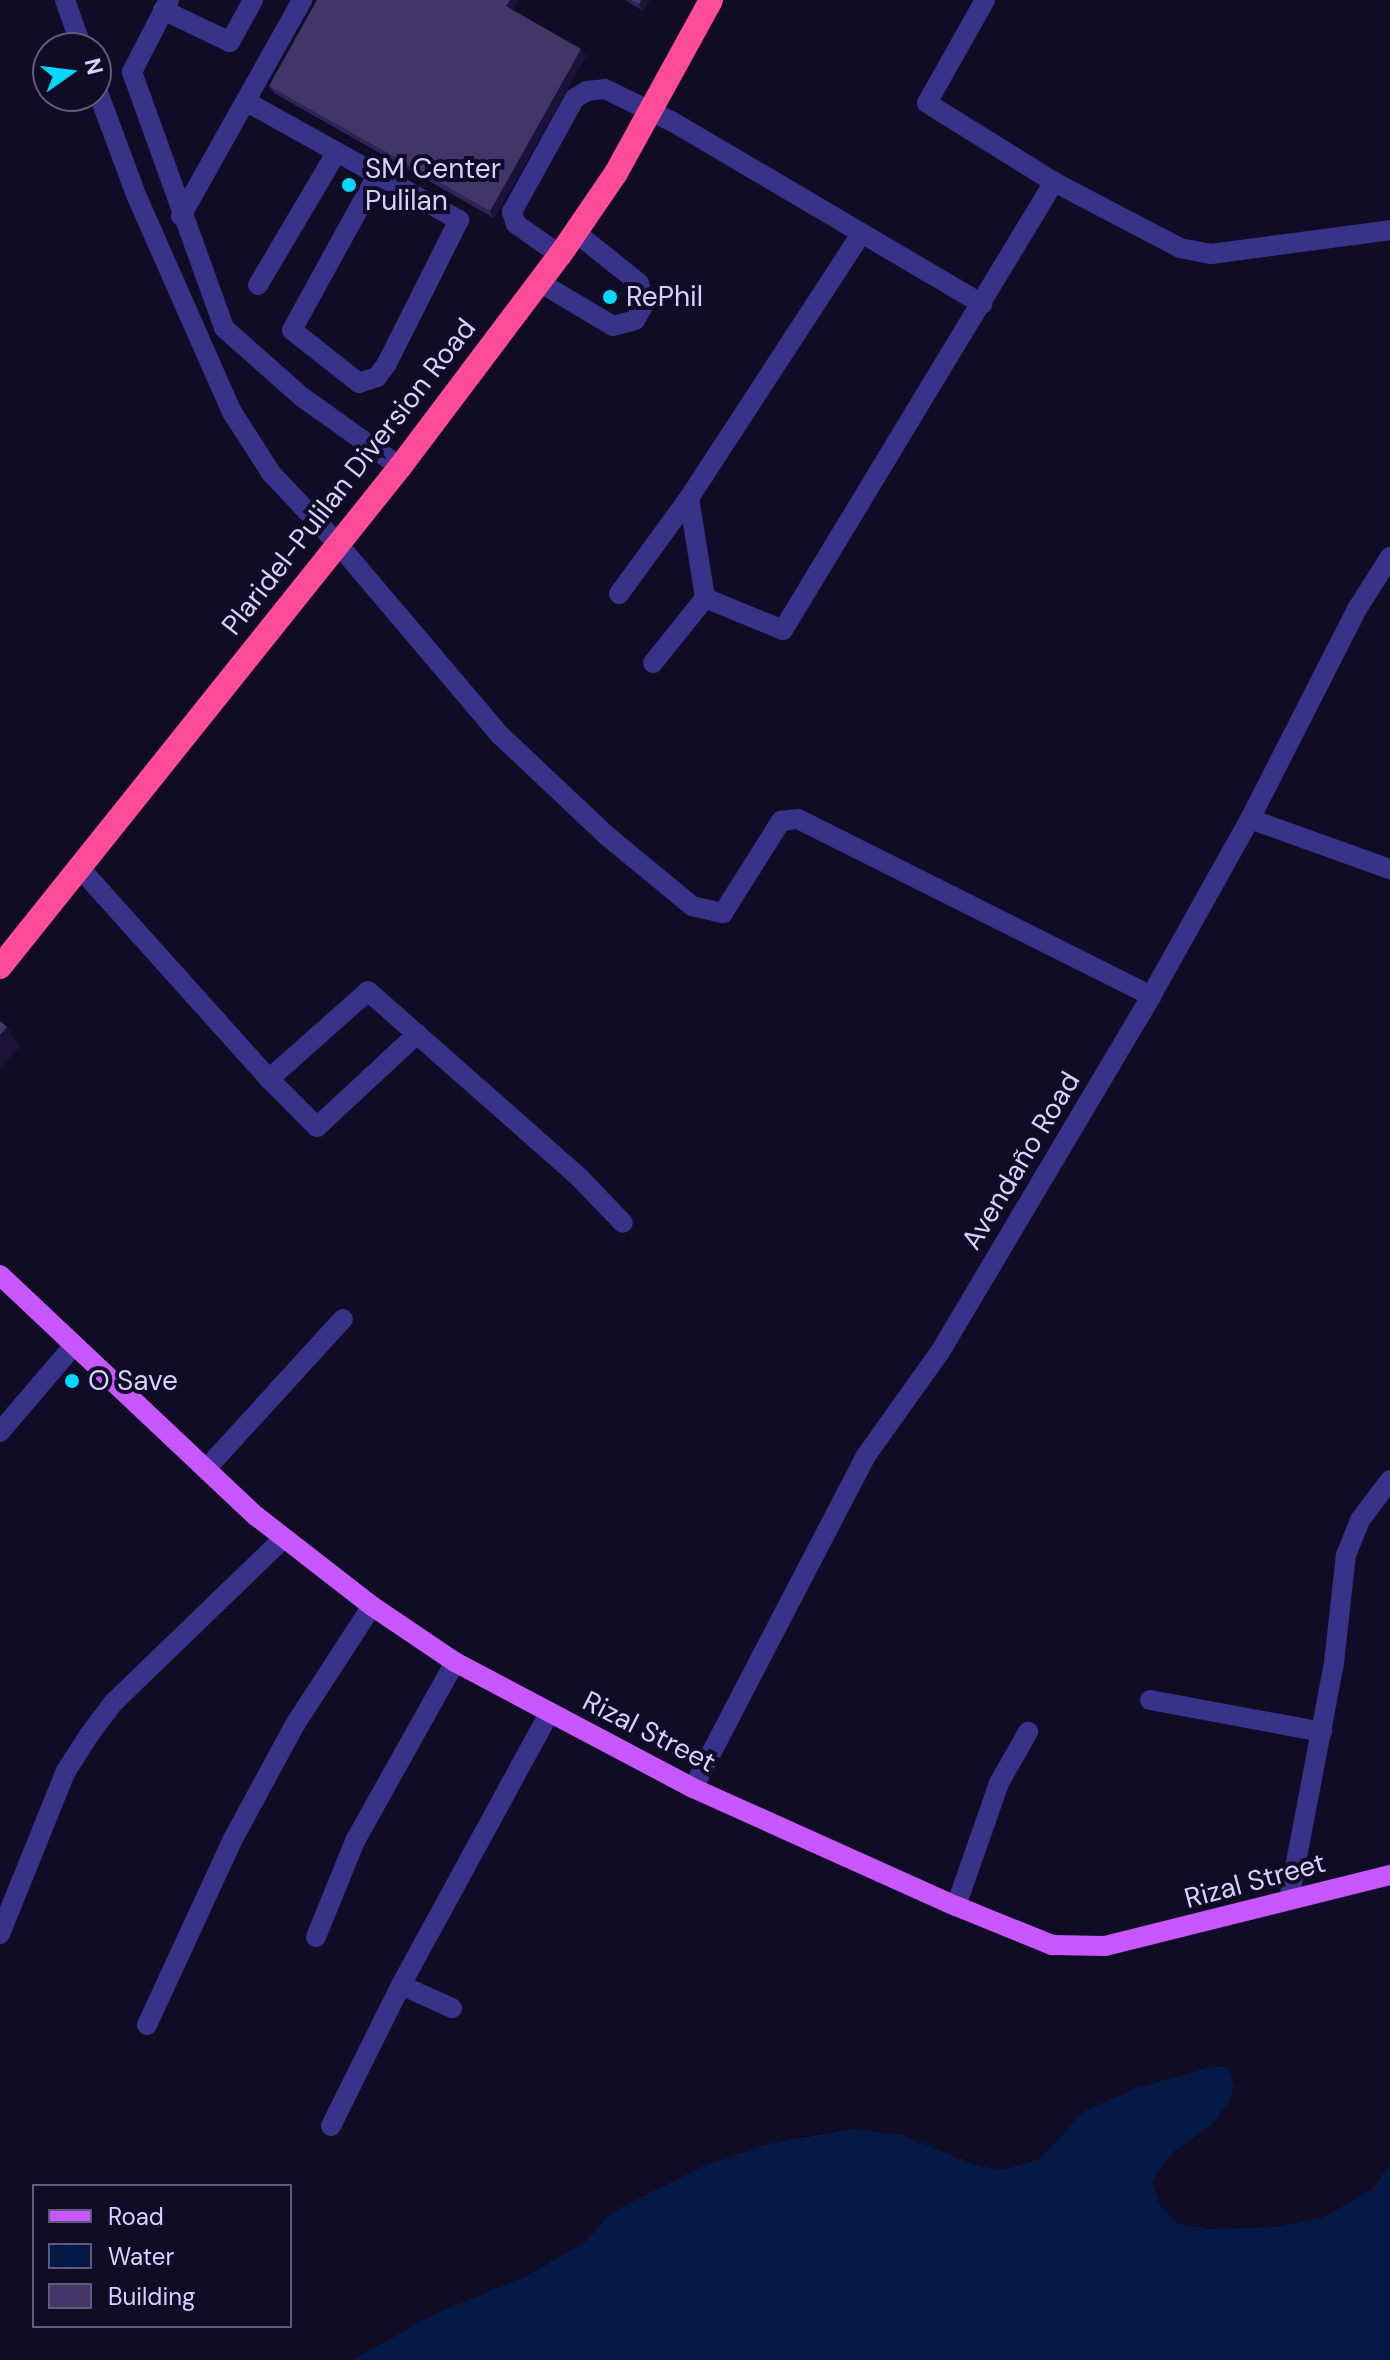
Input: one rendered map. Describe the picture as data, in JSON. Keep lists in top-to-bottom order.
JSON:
{
  "streets": {
    "highway": ["Plaridel-Pulilan Diversion Road"],
    "main road": ["Rizal Street"],
    "street": ["Avendaño Road"]
  },
  "crossings": [
    ["Avendaño Road", "Rizal Street"]
  ],
  "places": ["SM Center Pulilan", "RePhil", "O Save"],
  "legend": ["Road", "Water", "Building"],
  "north": "right"
}
